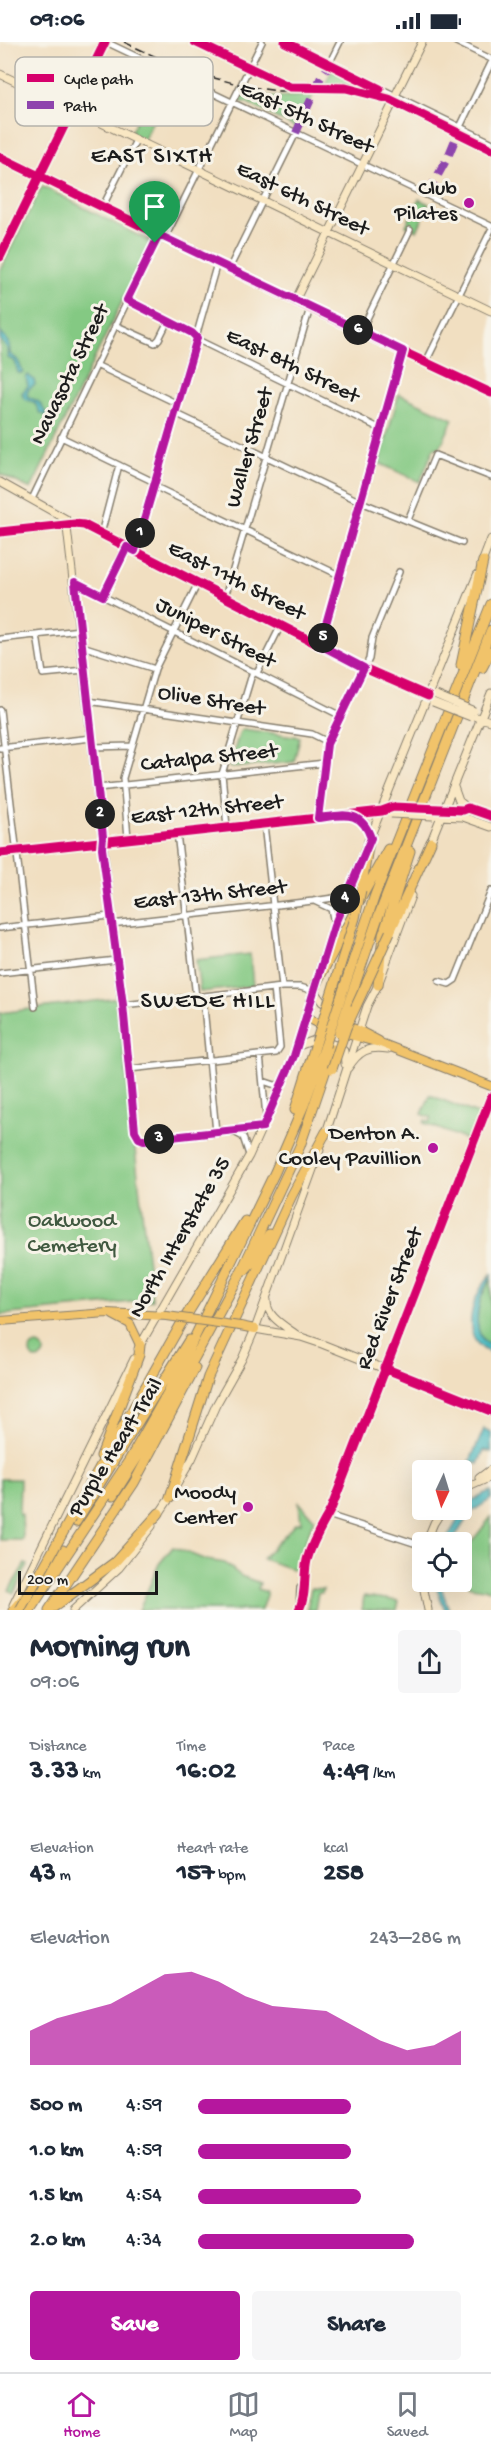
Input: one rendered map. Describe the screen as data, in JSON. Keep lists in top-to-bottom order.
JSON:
{
  "streets": {
    "highway": ["Purple Heart Trail"],
    "main road": [
      "East 6th Street",
      "East 11th Street",
      "East 12th Street",
      "North Interstate 35",
      "Red River Street"
    ],
    "street": [
      "East 5th Street",
      "East 8th Street",
      "Navasota Street",
      "Waller Street",
      "Juniper Street",
      "Olive Street",
      "Catalpa Street",
      "East 13th Street"
    ]
  },
  "crossings": [
    ["East 5th Street", "Navasota Street"],
    ["East 6th Street", "Navasota Street"],
    ["East 8th Street", "Navasota Street"],
    ["East 8th Street", "Waller Street"],
    ["Navasota Street", "East 11th Street"],
    ["Waller Street", "East 11th Street"],
    ["East 11th Street", "North Interstate 35"],
    ["East 12th Street", "North Interstate 35"],
    ["East 13th Street", "North Interstate 35"]
  ],
  "districts": ["EAST SIXTH", "SWEDE HILL"],
  "parks": ["Oakwood Cemetery"],
  "places": ["Club Pilates", "Denton A. Cooley Pavillion", "Moody Center"],
  "legend": ["Cycle path", "Path"],
  "scale_bar": "200 m",
  "north": "bottom",
  "page": {
    "status": "09:06",
    "pins": [
      "6",
      "1",
      "5",
      "2",
      "4",
      "3"
    ],
    "scale": "200 m",
    "heading": ["Morning run", "09:06"],
    "stats": [
      ["Distance", "3.33 km"],
      ["Time", "16:02"],
      ["Pace", "4:49 /km"],
      ["Elevation", "43 m"],
      ["Heart rate", "157 bpm"],
      ["kcal", "258"]
    ],
    "chart": ["Elevation", "243–286 m"],
    "list": [
      {
        "name": "500 m",
        "note": "4:59"
      },
      {
        "name": "1.0 km",
        "note": "4:59"
      },
      {
        "name": "1.5 km",
        "note": "4:54"
      },
      {
        "name": "2.0 km",
        "note": "4:34"
      }
    ],
    "buttons": ["Save", "Share"],
    "tabs": ["Home", "Map", "Saved"]
  }
}
